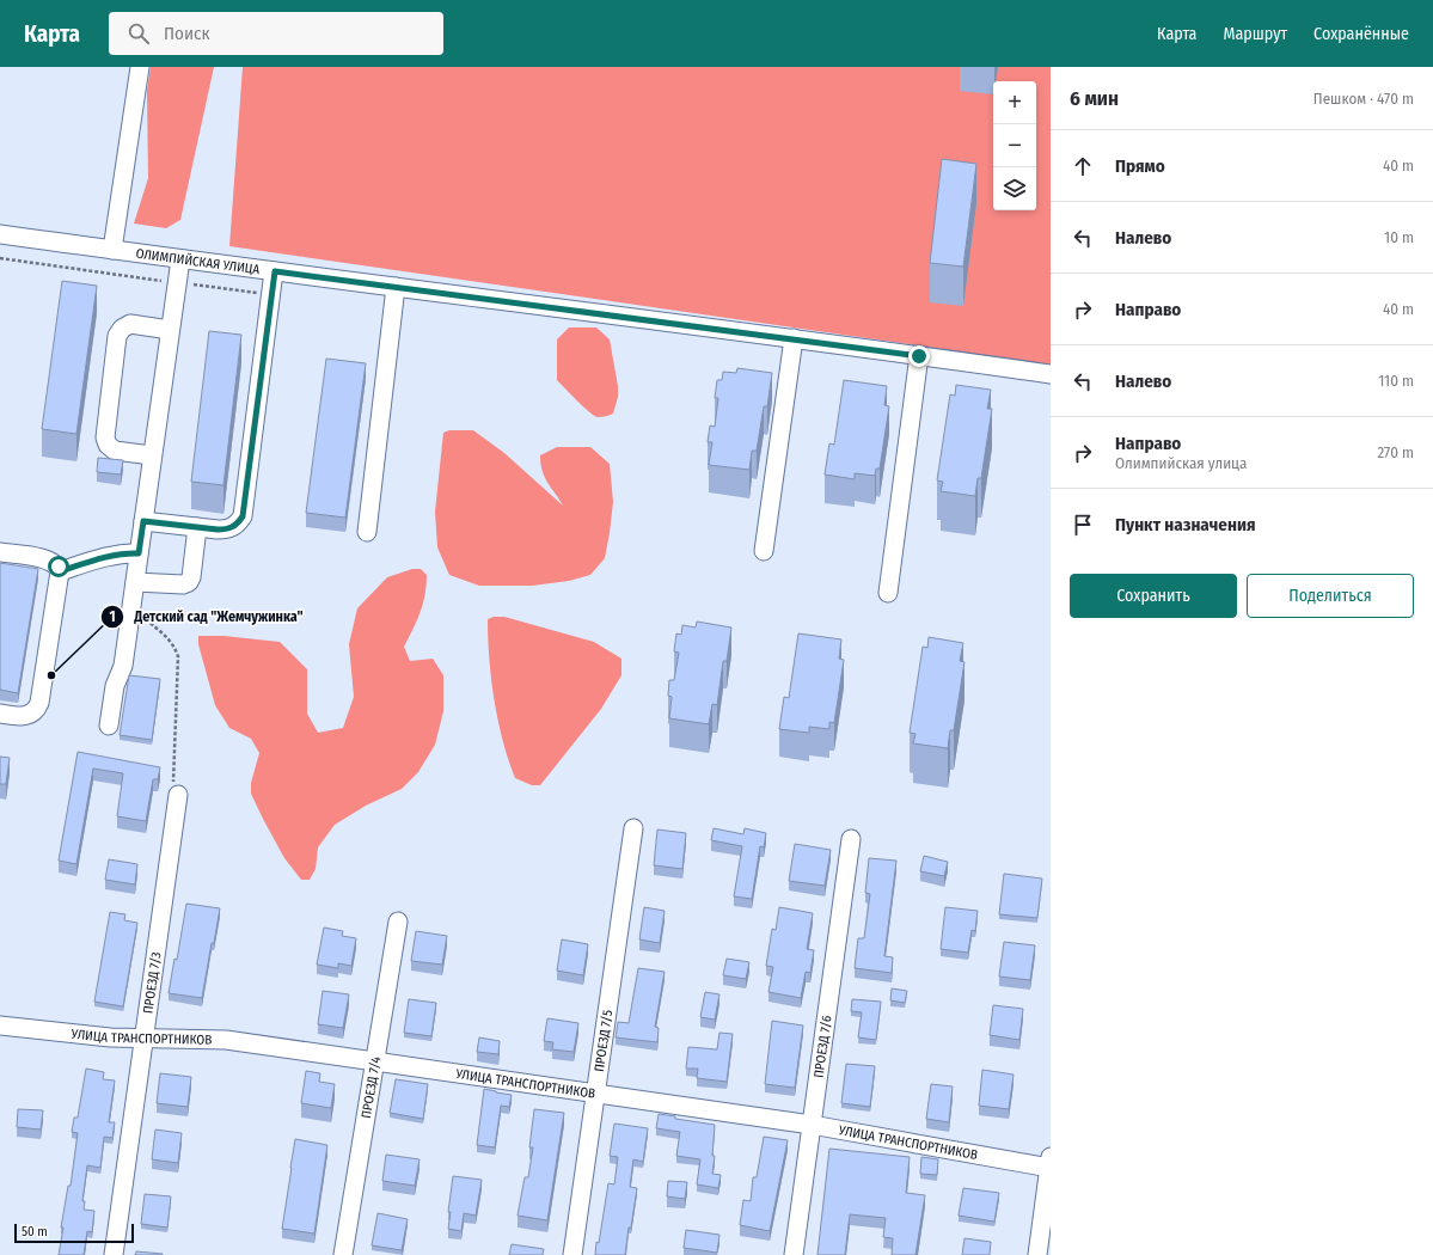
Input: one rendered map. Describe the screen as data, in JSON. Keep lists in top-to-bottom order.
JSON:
{
  "streets": {
    "street": [
      "ОЛИМПИЙСКАЯ УЛИЦА",
      "ПРОЕЗД 7/3",
      "УЛИЦА ТРАНСПОРТНИКОВ",
      "ПРОЕЗД 7/5",
      "ПРОЕЗД 7/6",
      "ПРОЕЗД 7/4"
    ]
  },
  "crossings": [
    ["ПРОЕЗД 7/3", "УЛИЦА ТРАНСПОРТНИКОВ"],
    ["УЛИЦА ТРАНСПОРТНИКОВ", "ПРОЕЗД 7/5"],
    ["УЛИЦА ТРАНСПОРТНИКОВ", "ПРОЕЗД 7/6"],
    ["УЛИЦА ТРАНСПОРТНИКОВ", "ПРОЕЗД 7/4"]
  ],
  "places": ["Детский сад \"Жемчужинка\""],
  "scale_bar": "50 m",
  "page": {
    "header": "Карта",
    "search": "Поиск",
    "nav": ["Карта", "Маршрут", "Сохранённые"],
    "heading": ["6 мин", "Пешком · 470 m"],
    "map_buttons": ["+", "−"],
    "list": [
      ["Прямо", "40 m"],
      ["Налево", "10 m"],
      ["Направо", "40 m"],
      ["Налево", "110 m"],
      ["Направо", "Олимпийская улица", "270 m"],
      "Пункт назначения"
    ],
    "buttons": ["Сохранить", "Поделиться"],
    "scale": "50 m"
  }
}
